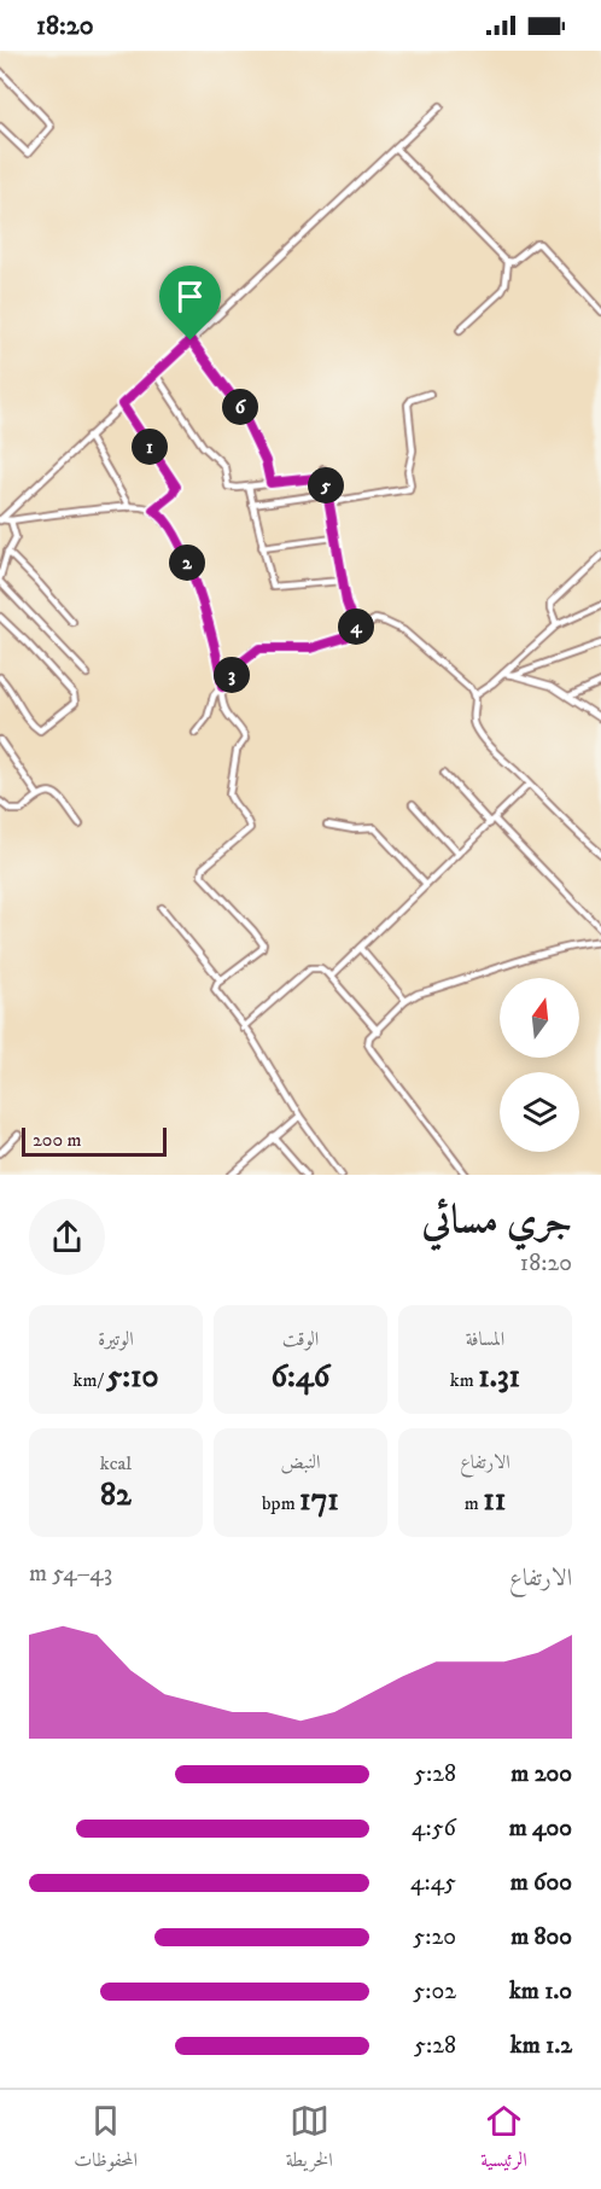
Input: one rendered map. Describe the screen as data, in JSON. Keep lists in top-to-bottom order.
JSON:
{
  "scale_bar": "200 m",
  "north": "top",
  "page": {
    "status": "18:20",
    "pins": [
      "6",
      "1",
      "5",
      "2",
      "4",
      "3"
    ],
    "scale": "200 m",
    "heading": ["جري مسائي", "18:20"],
    "stats": [
      ["المسافة", "1.31 km"],
      ["الوقت", "6:46"],
      ["الوتيرة", "5:10 /km"],
      ["الارتفاع", "11 m"],
      ["النبض", "171 bpm"],
      ["kcal", "82"]
    ],
    "chart": ["الارتفاع", "43–54 m"],
    "list": [
      {
        "name": "200 m",
        "note": "5:28"
      },
      {
        "name": "400 m",
        "note": "4:56"
      },
      {
        "name": "600 m",
        "note": "4:45"
      },
      {
        "name": "800 m",
        "note": "5:20"
      },
      {
        "name": "1.0 km",
        "note": "5:02"
      },
      {
        "name": "1.2 km",
        "note": "5:28"
      }
    ],
    "tabs": ["الرئيسية", "الخريطة", "المحفوظات"]
  }
}
